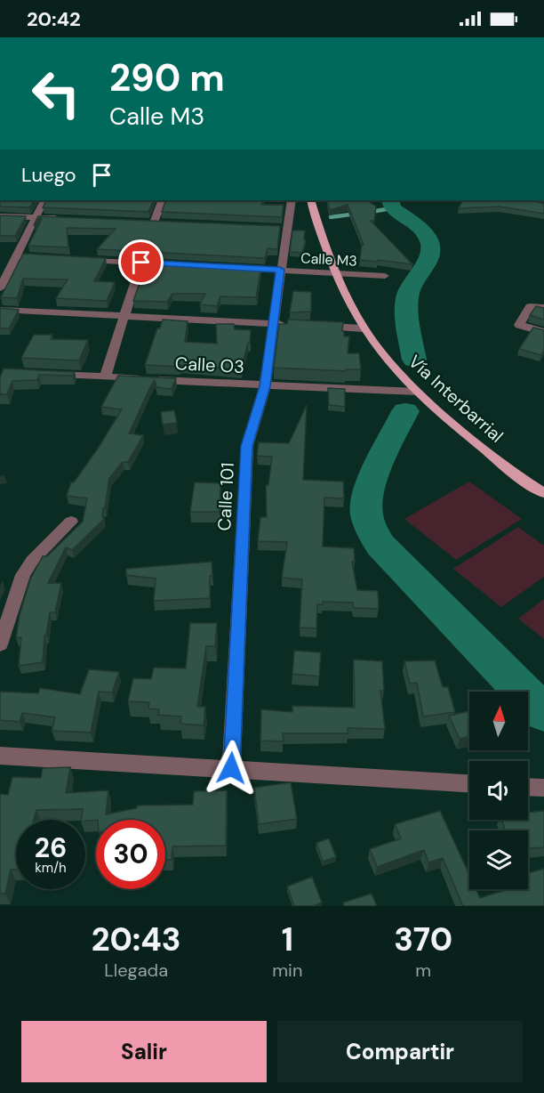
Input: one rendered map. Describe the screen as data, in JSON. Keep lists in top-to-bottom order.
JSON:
{
  "streets": {
    "main road": ["Vía Interbarrial"],
    "street": ["Calle M3", "Calle O3", "Calle 101"]
  },
  "crossings": [
    ["Calle M3", "Vía Interbarrial"],
    ["Calle M3", "Calle 101"],
    ["Calle O3", "Vía Interbarrial"],
    ["Calle O3", "Calle 101"]
  ],
  "north": "top",
  "page": {
    "status": "20:42",
    "turn": ["290 m", "Calle M3"],
    "then": "Luego",
    "speed": "26 km/h",
    "limit": "30",
    "eta": [
      "20:43",
      "Llegada",
      "1",
      "min",
      "370",
      "m"
    ],
    "buttons": ["Salir", "Compartir"]
  }
}
